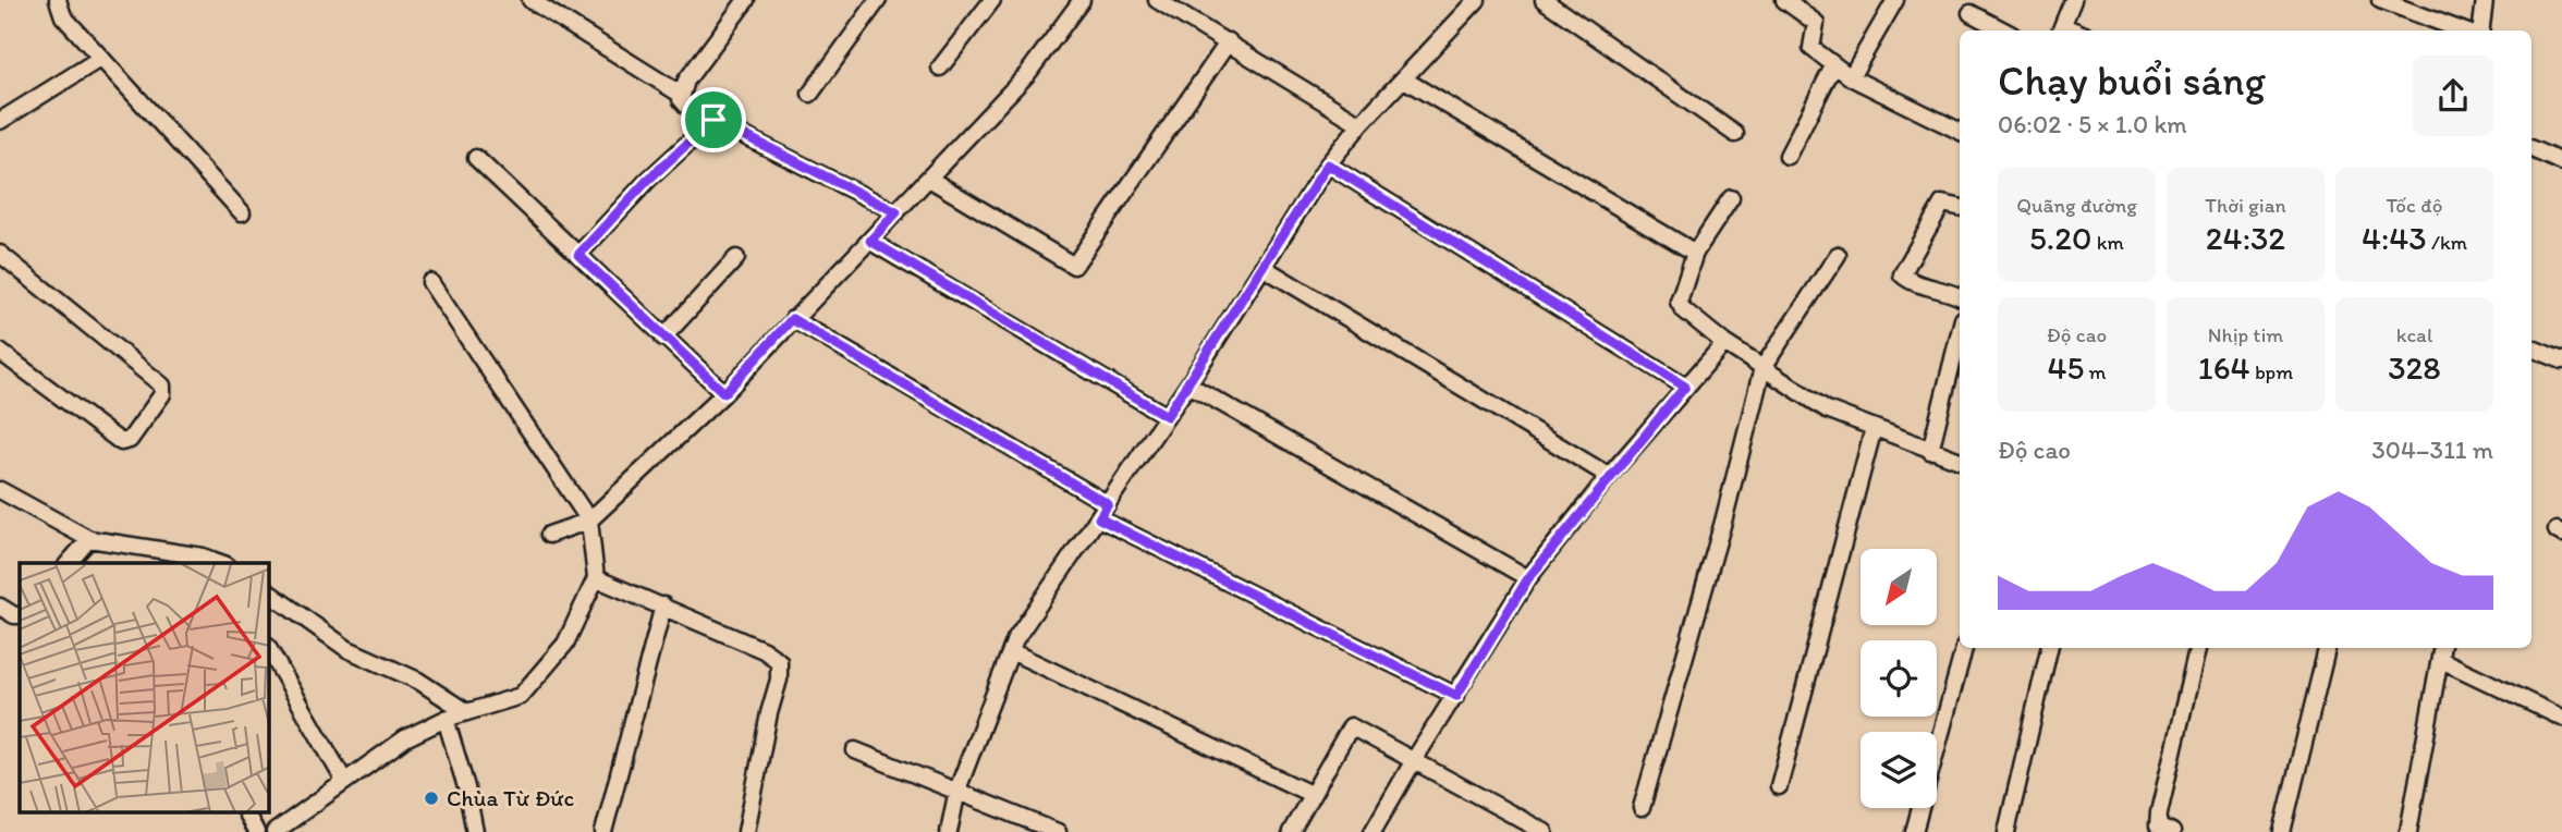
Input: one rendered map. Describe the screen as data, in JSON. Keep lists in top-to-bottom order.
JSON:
{
  "places": ["Chùa Từ Đức"],
  "north": "bottom left",
  "page": {
    "heading": ["Chạy buổi sáng", "06:02 · 5 × 1.0 km"],
    "stats": [
      ["Quãng đường", "5.20 km"],
      ["Thời gian", "24:32"],
      ["Tốc độ", "4:43 /km"],
      ["Độ cao", "45 m"],
      ["Nhịp tim", "164 bpm"],
      ["kcal", "328"]
    ],
    "chart": ["Độ cao", "304–311 m"]
  }
}
